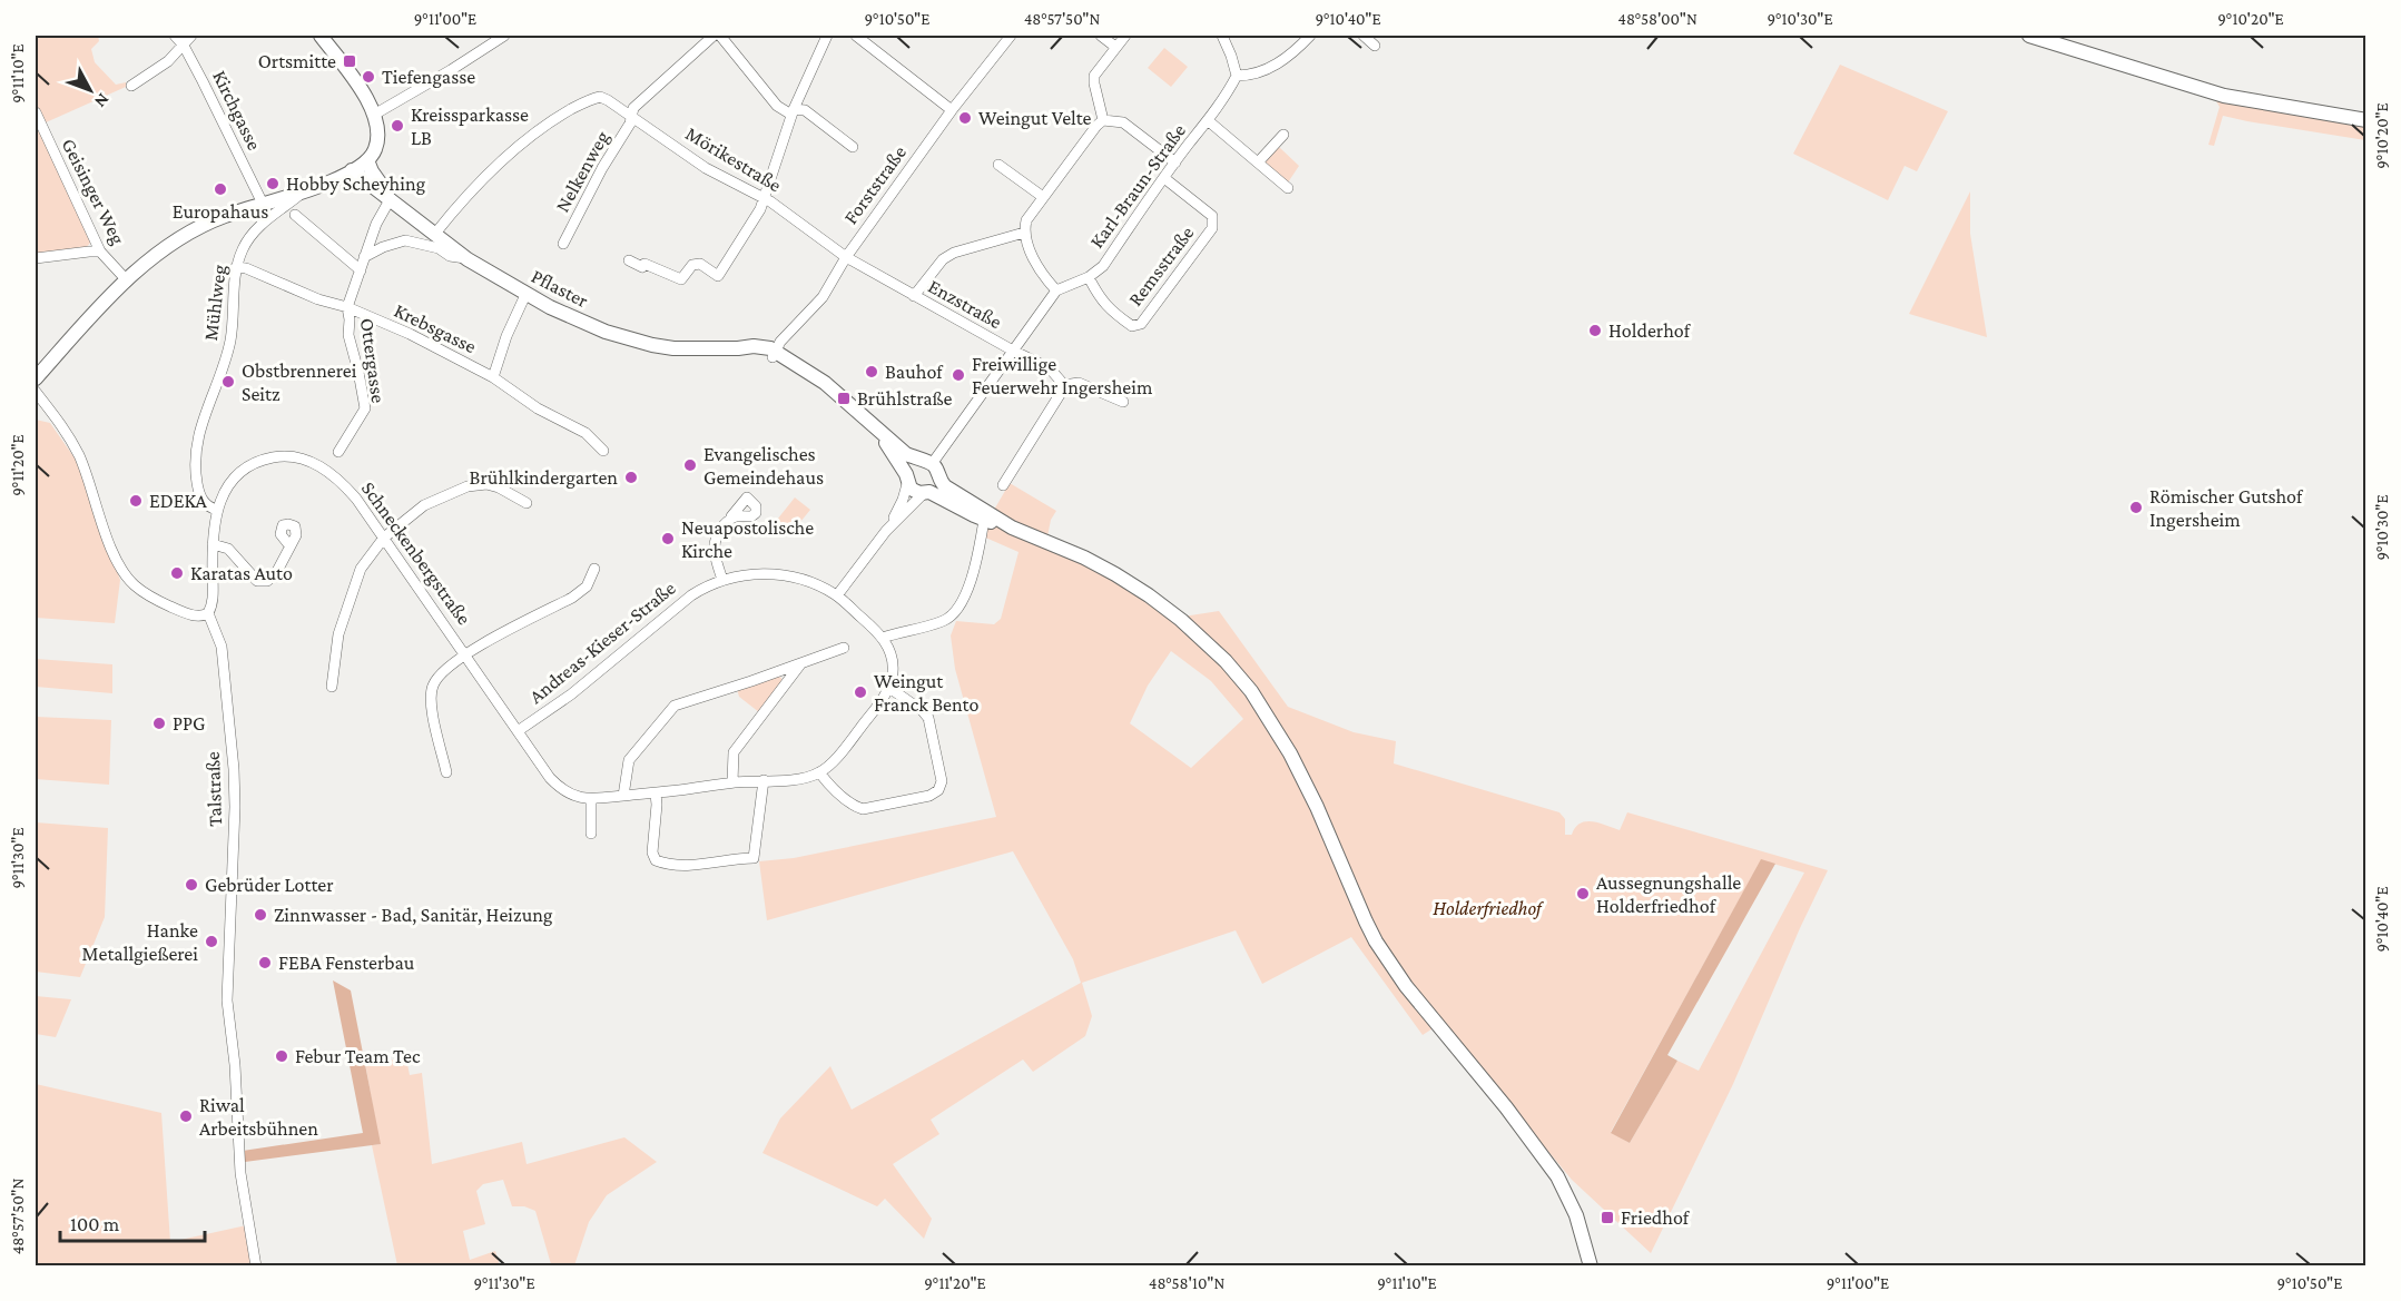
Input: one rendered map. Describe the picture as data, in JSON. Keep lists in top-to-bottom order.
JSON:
{
  "streets": {
    "street": [
      "Kirchgasse",
      "Mörikestraße",
      "Nelkenweg",
      "Forststraße",
      "Karl-Braun-Straße",
      "Geisinger Weg",
      "Remsstraße",
      "Pflaster",
      "Mühlweg",
      "Enzstraße",
      "Krebsgasse",
      "Ottergasse",
      "Schneckenbergstraße",
      "Andreas-Kieser-Straße",
      "Talstraße"
    ]
  },
  "crossings": [
    ["Mörikestraße", "Nelkenweg"],
    ["Mörikestraße", "Forststraße"],
    ["Mörikestraße", "Pflaster"],
    ["Mörikestraße", "Enzstraße"],
    ["Forststraße", "Pflaster"],
    ["Forststraße", "Enzstraße"],
    ["Karl-Braun-Straße", "Remsstraße"],
    ["Mühlweg", "Krebsgasse"],
    ["Mühlweg", "Schneckenbergstraße"],
    ["Krebsgasse", "Ottergasse"],
    ["Schneckenbergstraße", "Andreas-Kieser-Straße"],
    ["Schneckenbergstraße", "Talstraße"]
  ],
  "parks": ["Holderfriedhof"],
  "places": {
    "transit": ["Ortsmitte", "Brühlstraße", "Friedhof"],
    "other": [
      "Tiefengasse",
      "Weingut Velte",
      "Kreissparkasse LB",
      "Hobby Scheyhing",
      "Europahaus",
      "Holderhof",
      "Bauhof",
      "Freiwillige Feuerwehr Ingersheim",
      "Obstbrennerei Seitz",
      "Evangelisches Gemeindehaus",
      "Brühlkindergarten",
      "EDEKA",
      "Römischer Gutshof Ingersheim",
      "Neuapostolische Kirche",
      "Karatas Auto",
      "Weingut Franck Bento",
      "PPG",
      "Gebrüder Lotter",
      "Aussegnungshalle Holderfriedhof",
      "Zinnwasser - Bad, Sanitär, Heizung",
      "Hanke Metallgießerei",
      "FEBA Fensterbau",
      "Febur Team Tec",
      "Riwal Arbeitsbühnen"
    ]
  },
  "scale_bar": "100 m",
  "north": "bottom right",
  "coordinates": [
    "9°11'00\"E",
    "9°10'50\"E",
    "48°57'50\"N",
    "9°10'40\"E",
    "48°58'00\"N",
    "9°10'30\"E",
    "9°10'20\"E",
    "9°11'10\"E",
    "9°11'20\"E",
    "9°11'30\"E",
    "48°58'10\"N"
  ]
}
